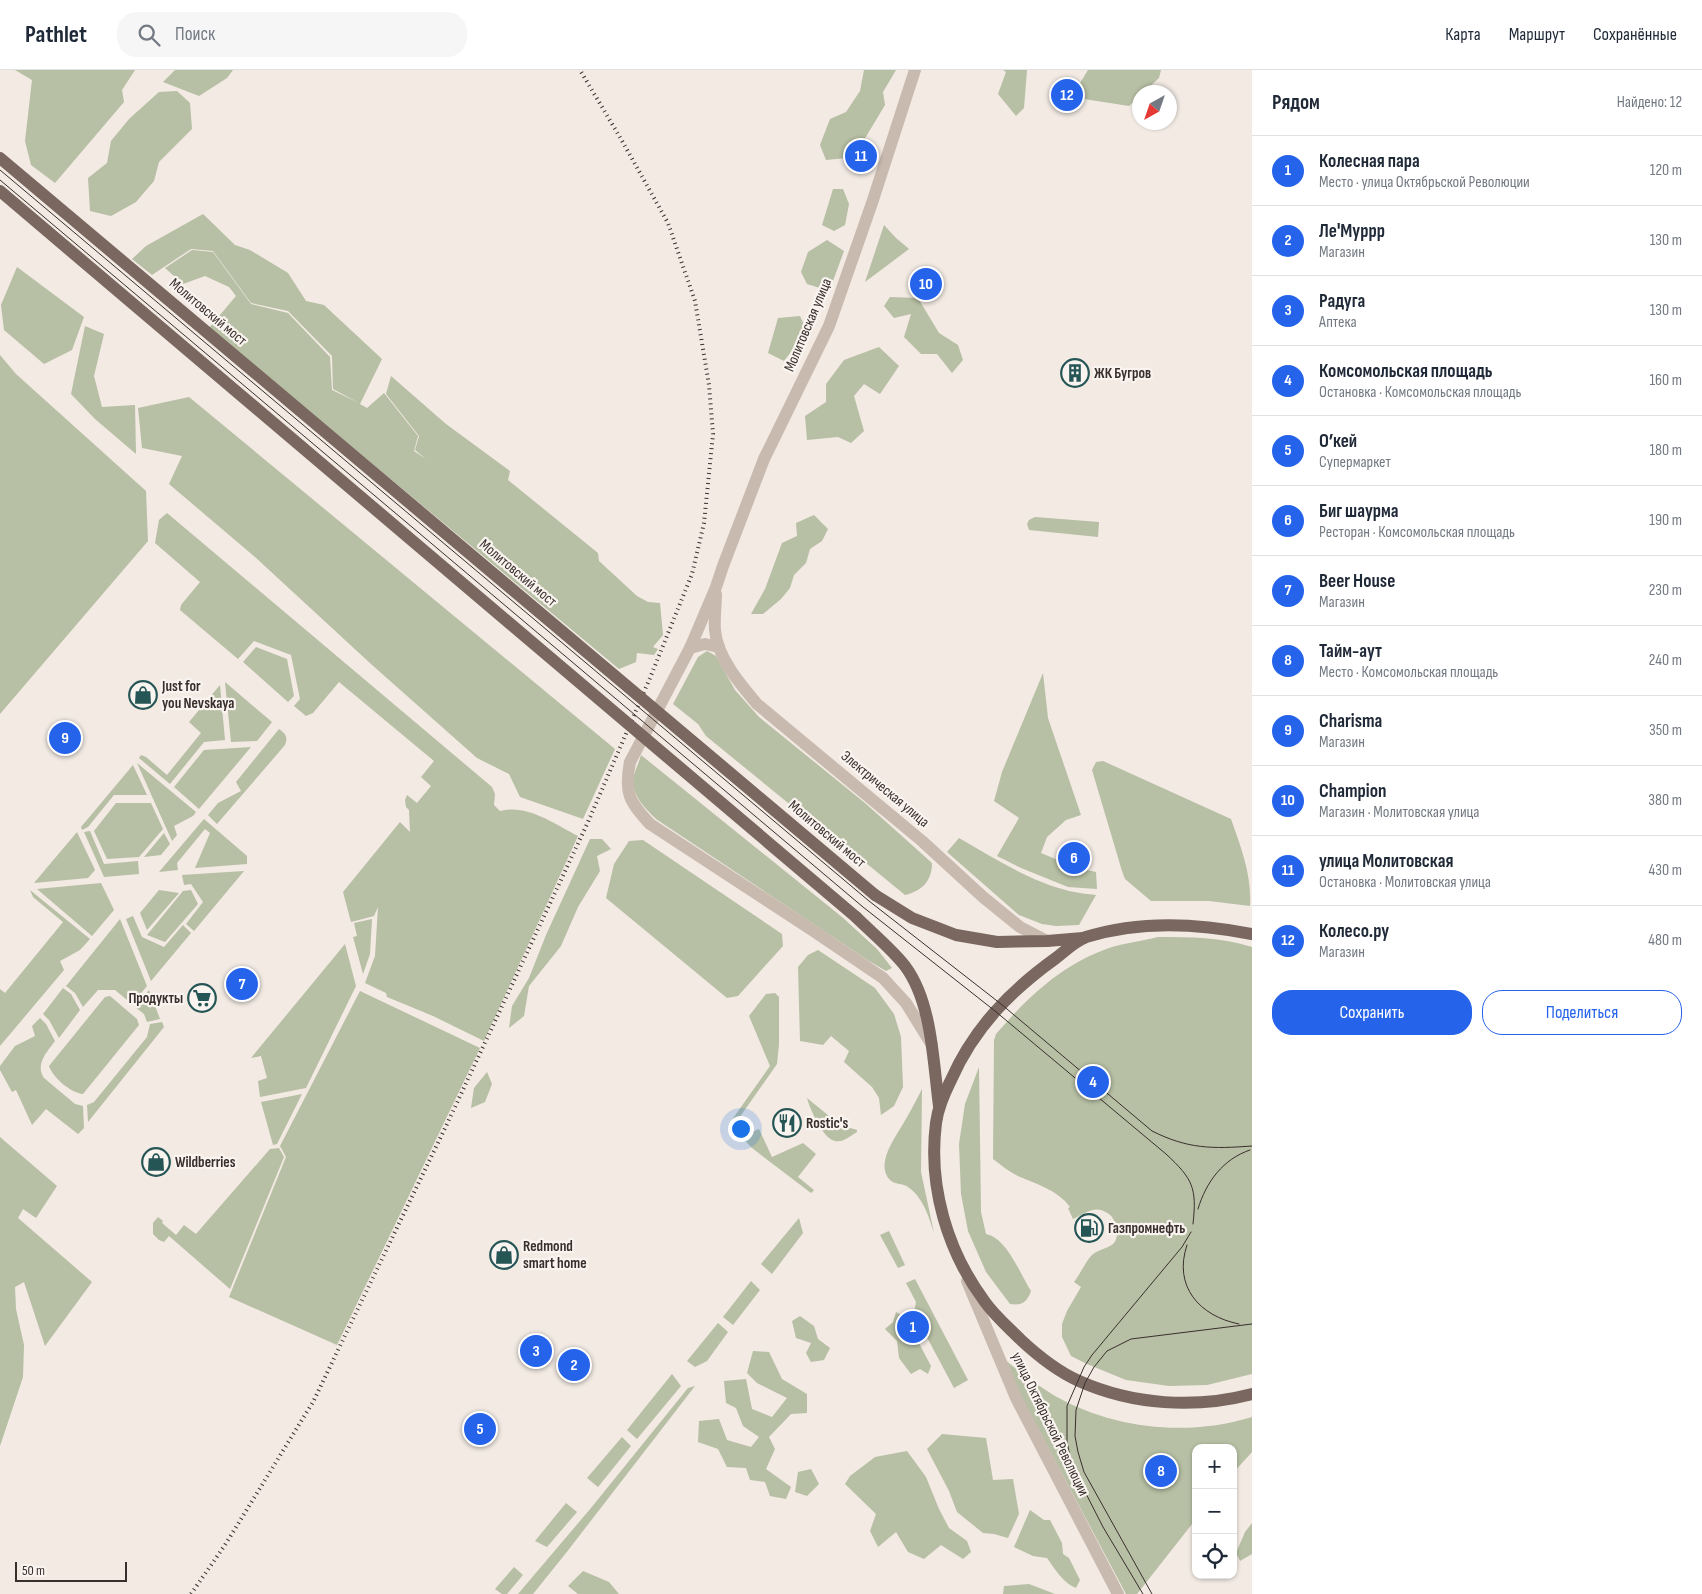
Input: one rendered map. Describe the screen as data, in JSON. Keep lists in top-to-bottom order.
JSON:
{
  "streets": {
    "main road": ["Молитовский мост"],
    "street": ["Молитовская улица", "Электрическая улица", "улица Октябрьской Революции"]
  },
  "crossings": [
    ["Молитовский мост", "Электрическая улица"],
    ["Молитовская улица", "Электрическая улица"]
  ],
  "places": {
    "building": ["ЖК Бугров"],
    "shop": ["Just for you Nevskaya", "Wildberries", "Redmond smart home"],
    "supermarket": ["Продукты"],
    "restaurant": ["Rostiс's"],
    "fuel station": ["Газпромнефть"]
  },
  "scale_bar": "50 m",
  "north": "bottom left",
  "page": {
    "header": "Pathlet",
    "search": "Поиск",
    "nav": ["Карта", "Маршрут", "Сохранённые"],
    "heading": ["Рядом", "Найдено: 12"],
    "pins": [
      "12",
      "11",
      "10",
      "9",
      "6",
      "7",
      "4",
      "1",
      "3",
      "2",
      "5",
      "8"
    ],
    "list": [
      {
        "mark": "1",
        "name": "Колесная пара",
        "note": "Место · улица Октябрьской Революции",
        "value": "120 m"
      },
      {
        "mark": "2",
        "name": "Ле'Муррр",
        "note": "Магазин",
        "value": "130 m"
      },
      {
        "mark": "3",
        "name": "Радуга",
        "note": "Аптека",
        "value": "130 m"
      },
      {
        "mark": "4",
        "name": "Комсомольская площадь",
        "note": "Остановка · Комсомольская площадь",
        "value": "160 m"
      },
      {
        "mark": "5",
        "name": "О’кей",
        "note": "Супермаркет",
        "value": "180 m"
      },
      {
        "mark": "6",
        "name": "Биг шаурма",
        "note": "Ресторан · Комсомольская площадь",
        "value": "190 m"
      },
      {
        "mark": "7",
        "name": "Beer House",
        "note": "Магазин",
        "value": "230 m"
      },
      {
        "mark": "8",
        "name": "Тайм-аут",
        "note": "Место · Комсомольская площадь",
        "value": "240 m"
      },
      {
        "mark": "9",
        "name": "Charisma",
        "note": "Магазин",
        "value": "350 m"
      },
      {
        "mark": "10",
        "name": "Champion",
        "note": "Магазин · Молитовская улица",
        "value": "380 m"
      },
      {
        "mark": "11",
        "name": "улица Молитовская",
        "note": "Остановка · Молитовская улица",
        "value": "430 m"
      },
      {
        "mark": "12",
        "name": "Колесо.ру",
        "note": "Магазин",
        "value": "480 m"
      }
    ],
    "buttons": ["Сохранить", "Поделиться"],
    "map_buttons": ["+", "−"],
    "scale": "50 m"
  }
}
